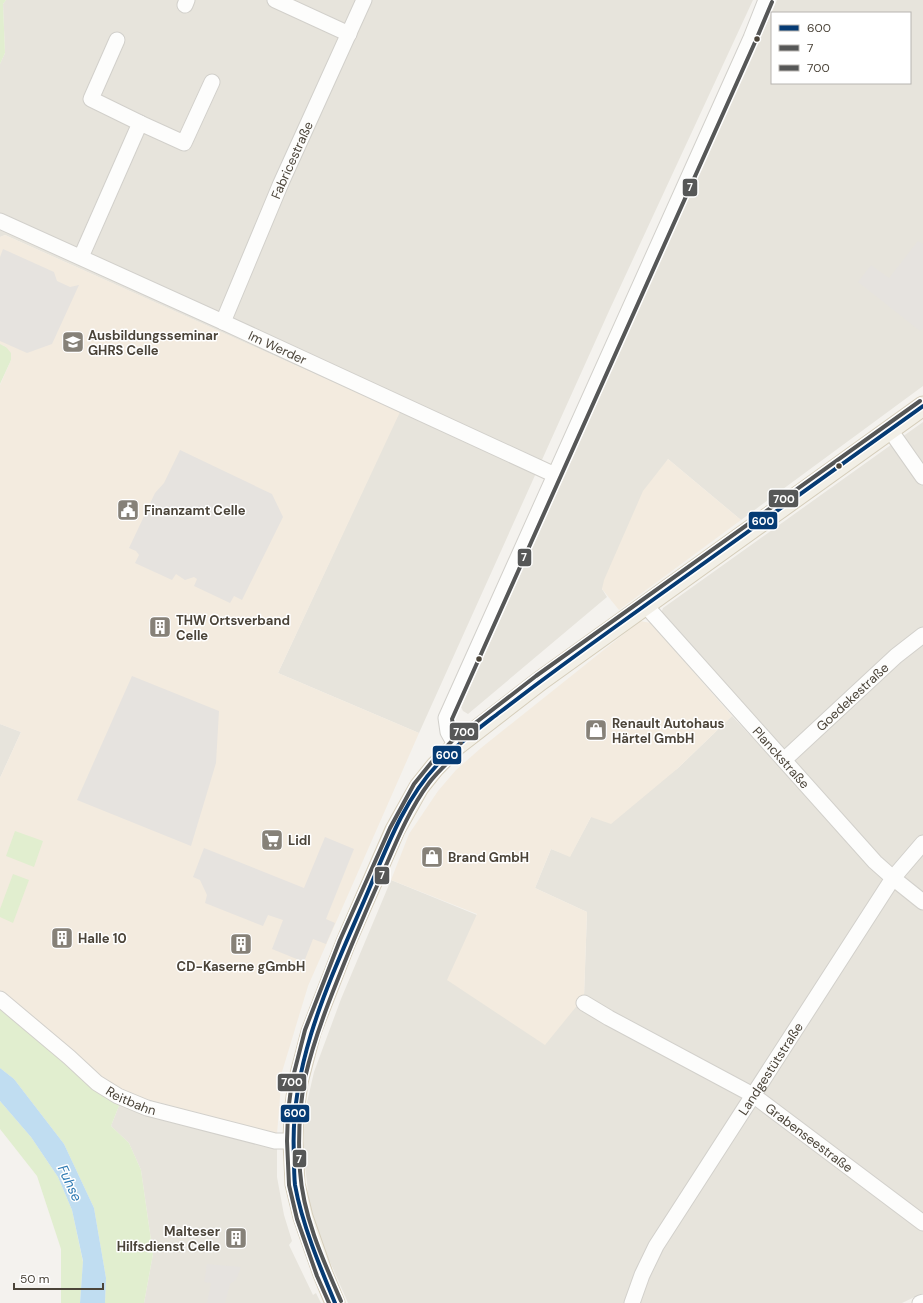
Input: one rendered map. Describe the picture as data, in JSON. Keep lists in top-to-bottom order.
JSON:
{
  "streets": {
    "street": [
      "Fabricestraße",
      "Im Werder",
      "Goedekestraße",
      "Planckstraße",
      "Landgestütstraße",
      "Reitbahn",
      "Grabenseestraße"
    ]
  },
  "crossings": [
    ["Fabricestraße", "Im Werder"],
    ["Goedekestraße", "Planckstraße"],
    ["Planckstraße", "Landgestütstraße"],
    ["Landgestütstraße", "Grabenseestraße"]
  ],
  "water": ["Fuhse"],
  "places": {
    "school or university": ["Ausbildungsseminar GHRS Celle"],
    "public building": ["Finanzamt Celle"],
    "building": [
      "THW Ortsverband Celle",
      "Halle 10",
      "CD-Kaserne gGmbH",
      "Malteser Hilfsdienst Celle"
    ],
    "shop": ["Renault Autohaus Härtel GmbH", "Brand GmbH"],
    "supermarket": ["Lidl"]
  },
  "lines": ["transit line 7", "transit line 700", "transit line 600"],
  "legend": ["600", "7", "700"],
  "scale_bar": "50 m"
}
